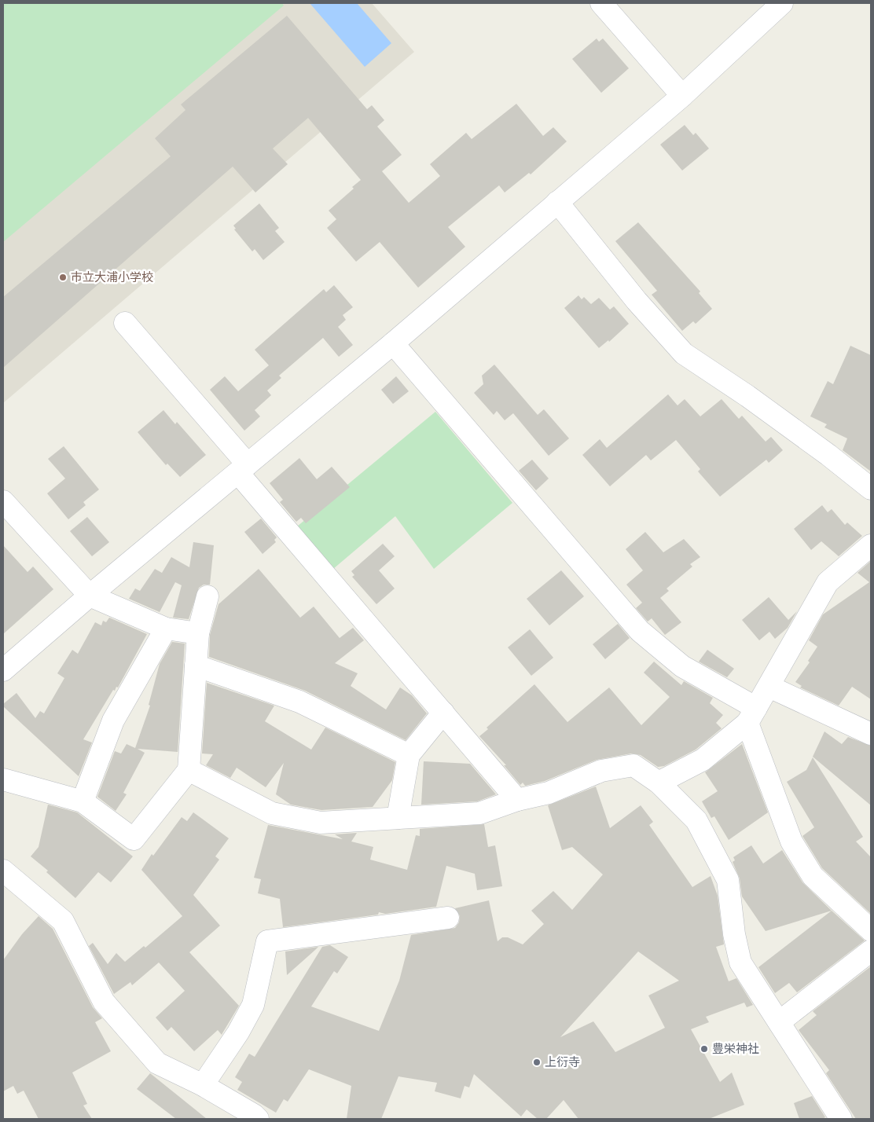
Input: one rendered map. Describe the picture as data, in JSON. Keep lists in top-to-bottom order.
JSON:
{
  "places": ["市立大浦小学校", "豊栄神社", "上衍寺"]
}
